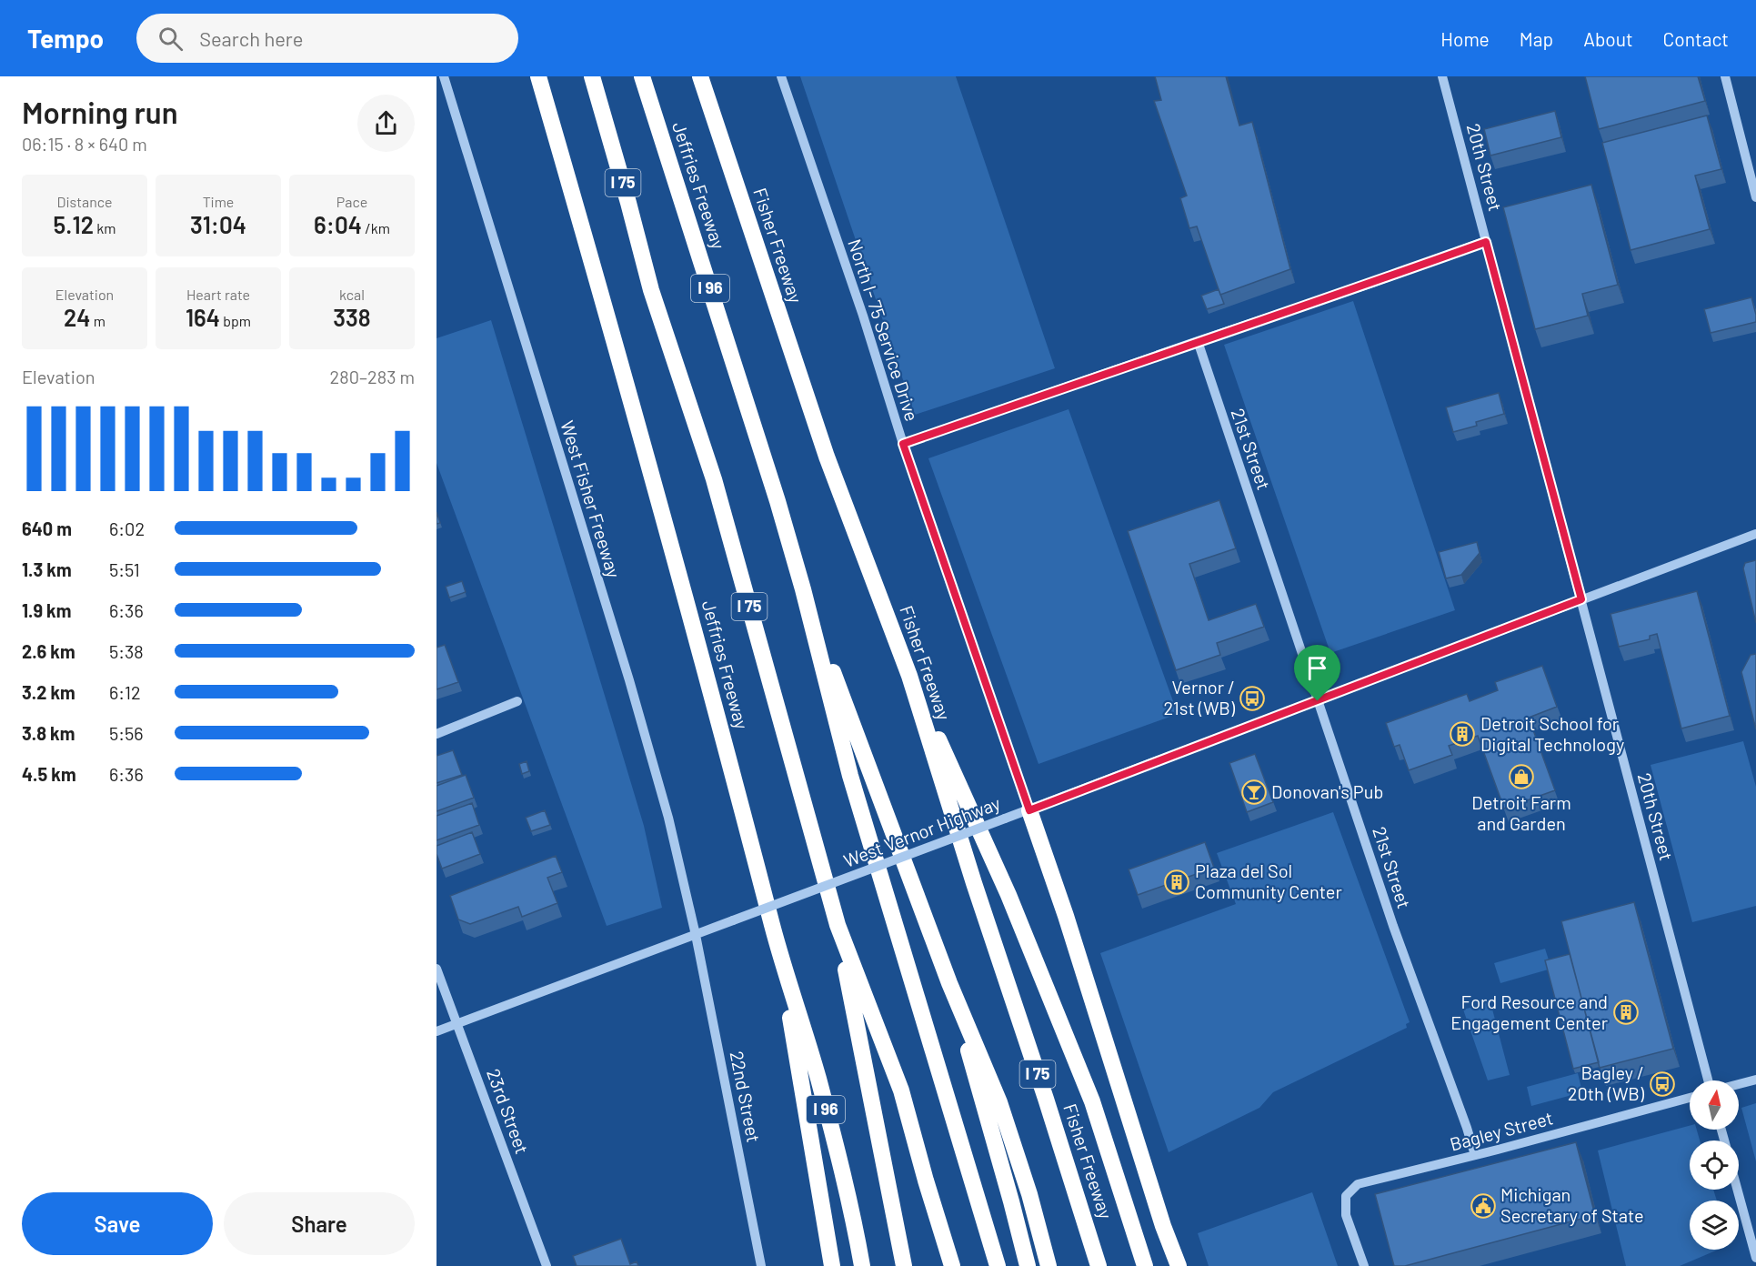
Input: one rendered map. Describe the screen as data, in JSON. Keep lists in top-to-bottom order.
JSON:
{
  "streets": {
    "highway": [
      "I 75",
      "Jeffries Freeway",
      "Fisher Freeway",
      "I 96"
    ],
    "street": [
      "20th Street",
      "North I- 75 Service Drive",
      "21st Street",
      "West Fisher Freeway",
      "West Vernor Highway",
      "22nd Street",
      "23rd Street",
      "Bagley Street"
    ]
  },
  "crossings": [
    ["20th Street", "West Vernor Highway"],
    ["North I- 75 Service Drive", "West Vernor Highway"],
    ["21st Street", "West Vernor Highway"],
    ["21st Street", "Bagley Street"],
    ["West Fisher Freeway", "West Vernor Highway"],
    ["West Fisher Freeway", "22nd Street"],
    ["West Vernor Highway", "22nd Street"],
    ["West Vernor Highway", "23rd Street"]
  ],
  "places": {
    "bus stop": ["Vernor / 21st (WB)", "Bagley / 20th (WB)"],
    "building": ["Detroit School for Digital Technology", "Plaza del Sol Community Center", "Ford Resource and Engagement Center"],
    "shop": ["Detroit Farm and Garden"],
    "bar": ["Donovan's Pub"],
    "public building": ["Michigan Secretary of State"]
  },
  "north": "top",
  "page": {
    "header": "Tempo",
    "search": "Search here",
    "nav": [
      "Home",
      "Map",
      "About",
      "Contact"
    ],
    "heading": ["Morning run", "06:15 · 8 × 640 m"],
    "stats": [
      ["Distance", "5.12 km"],
      ["Time", "31:04"],
      ["Pace", "6:04 /km"],
      ["Elevation", "24 m"],
      ["Heart rate", "164 bpm"],
      ["kcal", "338"]
    ],
    "chart": ["Elevation", "280–283 m"],
    "list": [
      {
        "name": "640 m",
        "note": "6:02"
      },
      {
        "name": "1.3 km",
        "note": "5:51"
      },
      {
        "name": "1.9 km",
        "note": "6:36"
      },
      {
        "name": "2.6 km",
        "note": "5:38"
      },
      {
        "name": "3.2 km",
        "note": "6:12"
      },
      {
        "name": "3.8 km",
        "note": "5:56"
      },
      {
        "name": "4.5 km",
        "note": "6:36"
      }
    ],
    "buttons": ["Save", "Share"]
  }
}
